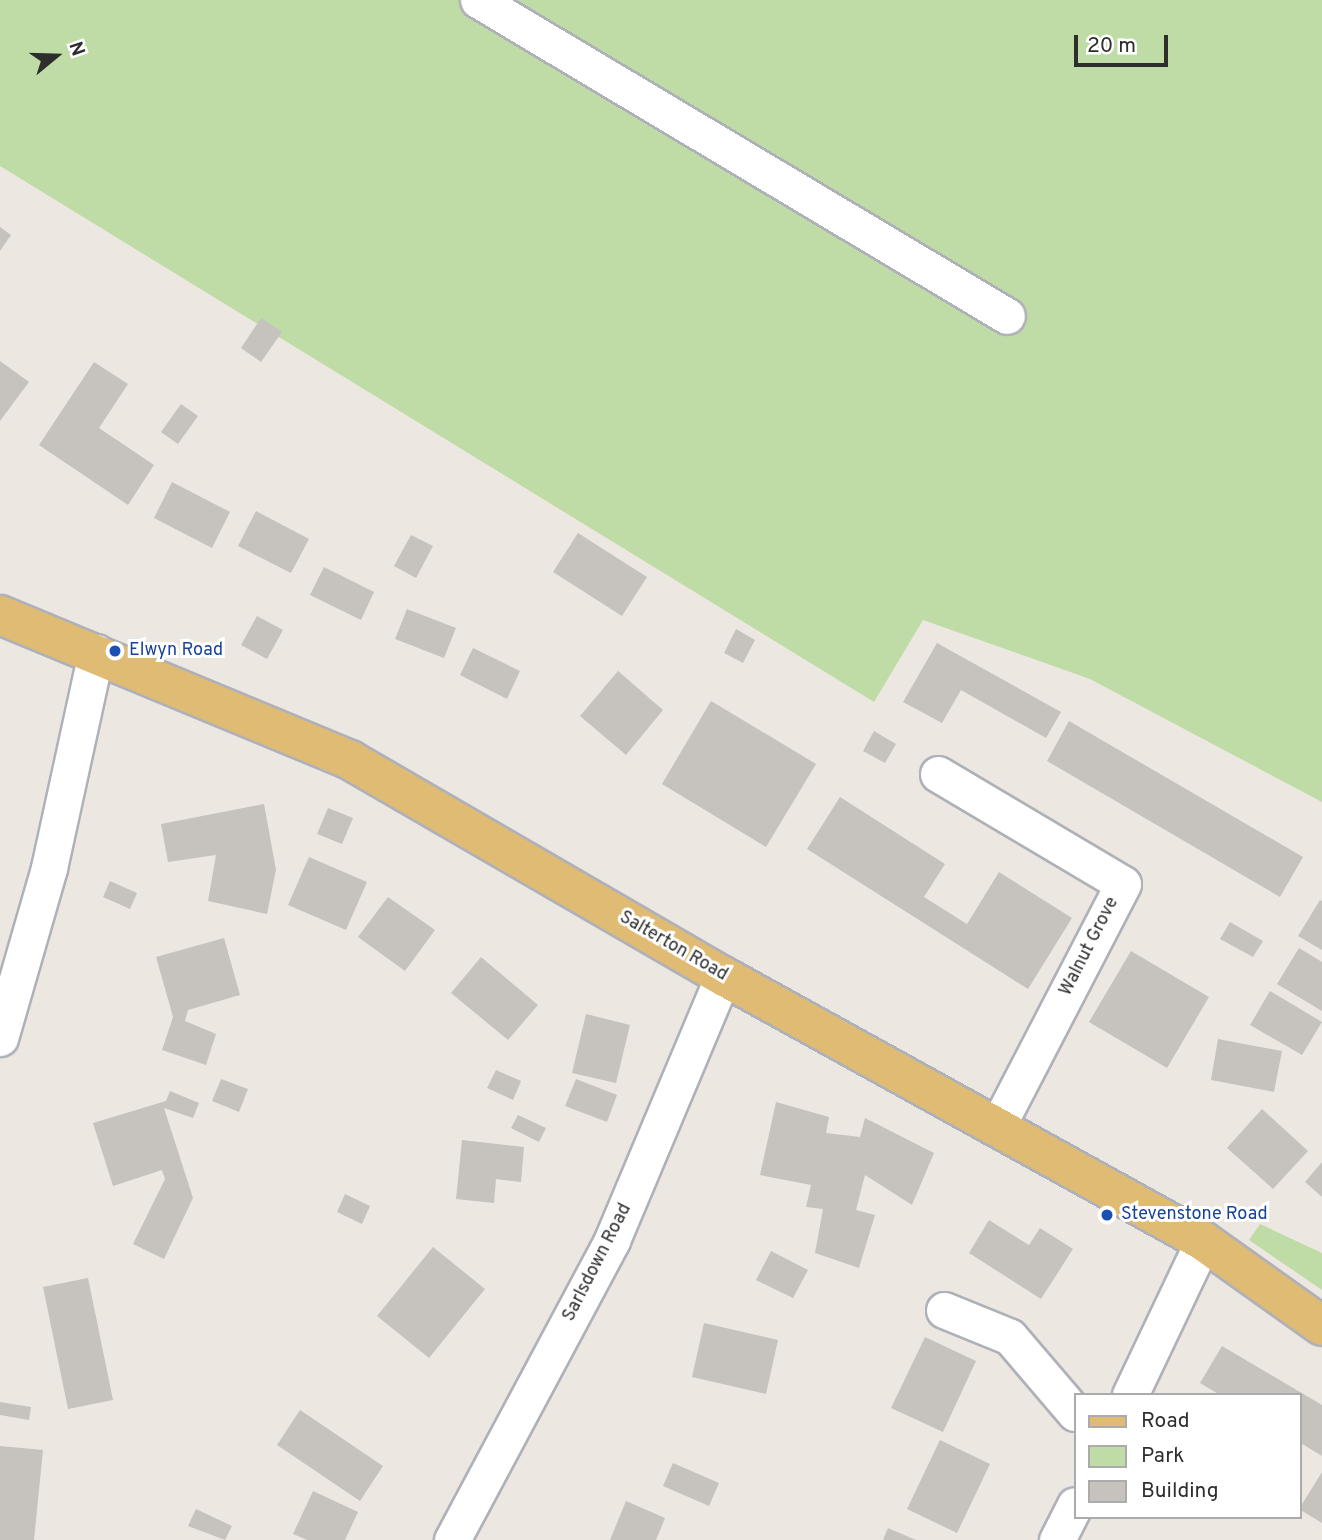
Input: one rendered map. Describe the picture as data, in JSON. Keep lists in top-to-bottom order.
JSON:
{
  "streets": {
    "main road": ["Salterton Road"],
    "street": ["Walnut Grove", "Sarlsdown Road"]
  },
  "crossings": [
    ["Salterton Road", "Walnut Grove"],
    ["Salterton Road", "Sarlsdown Road"]
  ],
  "places": ["Elwyn Road", "Stevenstone Road"],
  "legend": ["Road", "Park", "Building"],
  "scale_bar": "20 m",
  "north": "right"
}
